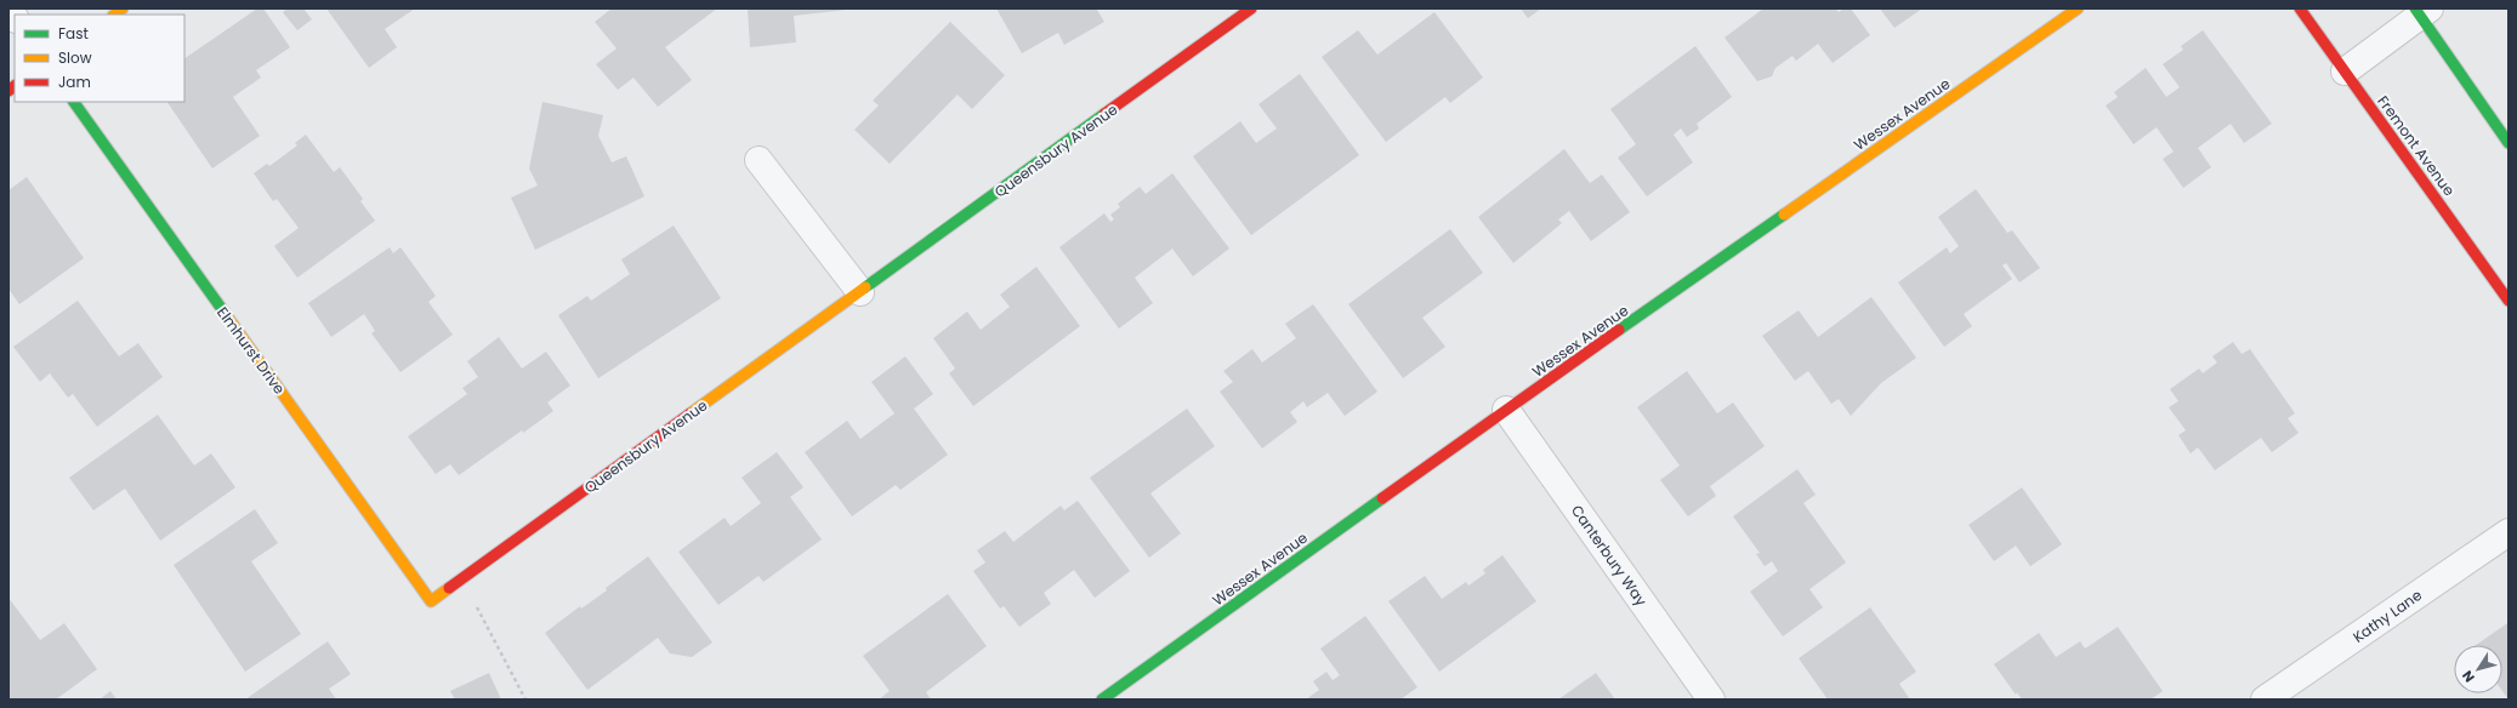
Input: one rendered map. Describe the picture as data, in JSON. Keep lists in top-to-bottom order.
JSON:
{
  "streets": {
    "street": [
      "Wessex Avenue",
      "Fremont Avenue",
      "Queensbury Avenue",
      "Elmhurst Drive",
      "Canterbury Way",
      "Kathy Lane"
    ]
  },
  "crossings": [
    ["Wessex Avenue", "Canterbury Way"],
    ["Queensbury Avenue", "Elmhurst Drive"]
  ],
  "legend": ["Fast", "Slow", "Jam"],
  "north": "bottom left"
}
